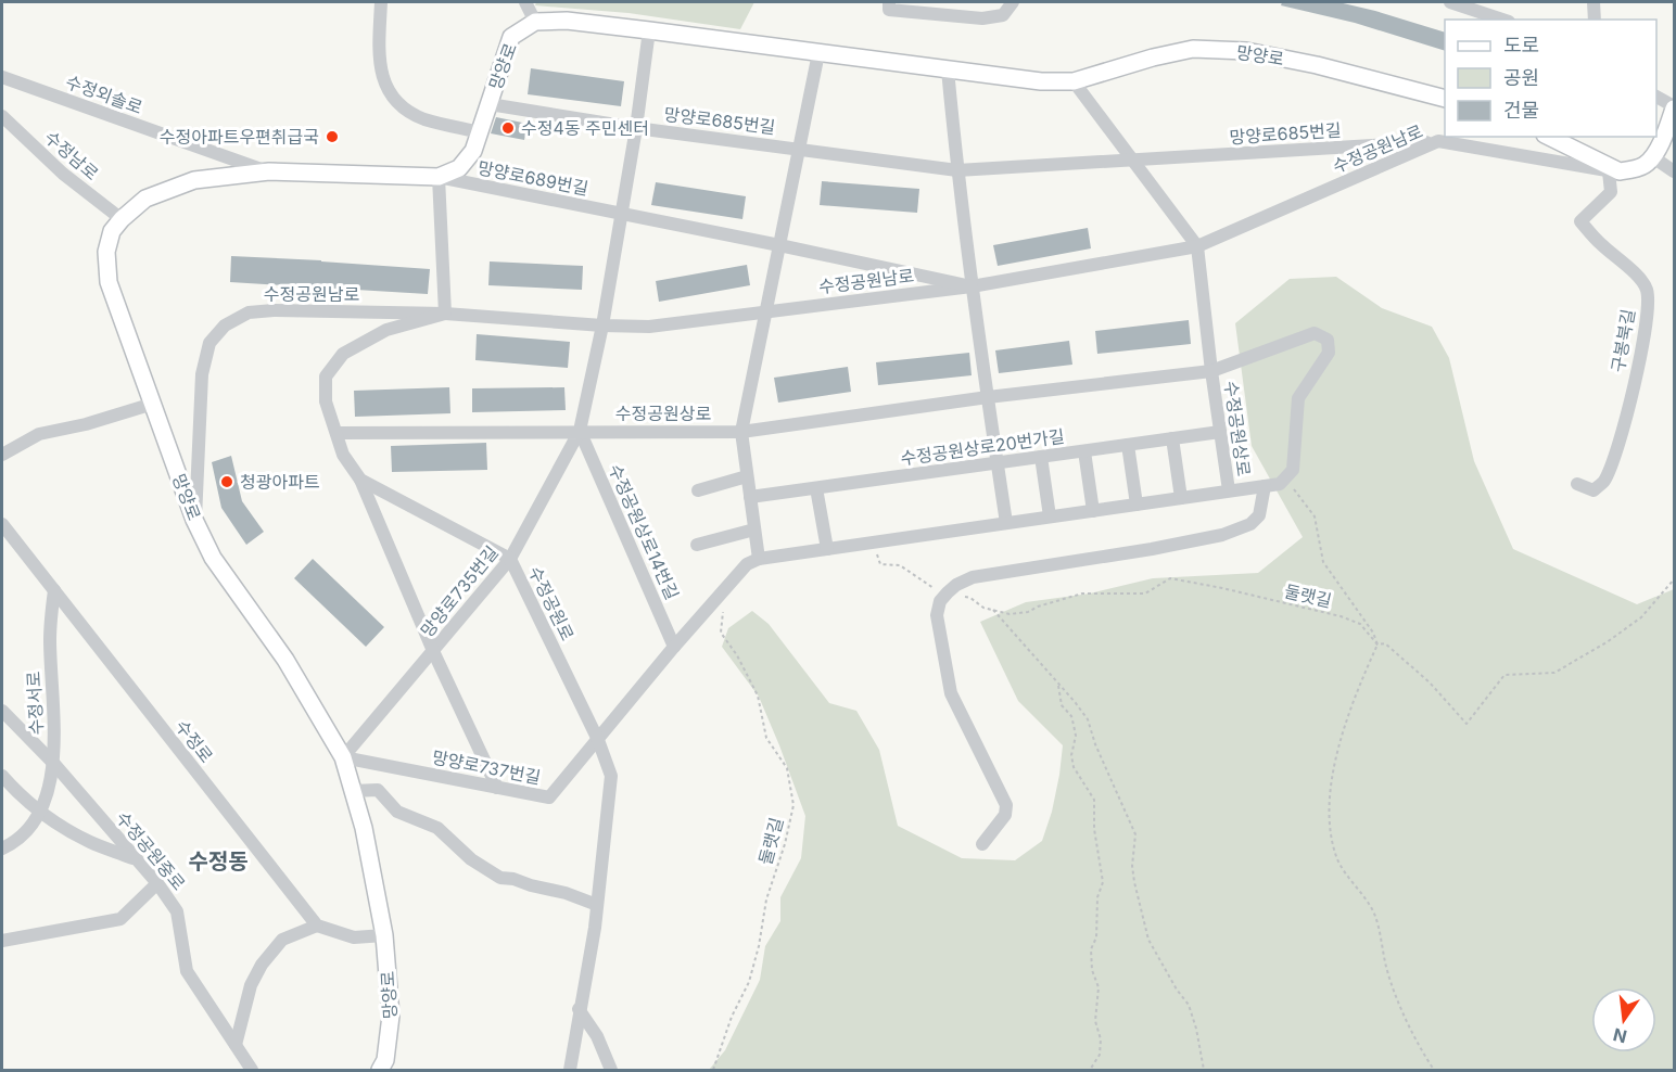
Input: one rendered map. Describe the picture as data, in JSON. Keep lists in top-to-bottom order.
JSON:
{
  "streets": {
    "main road": ["망양로"],
    "street": [
      "수정외솔로",
      "망양로685번길",
      "수정공원남로",
      "수정남로",
      "망양로689번길",
      "구봉북길",
      "수정공원상로",
      "수정공원상로20번가길",
      "수정공원상로14번길",
      "망양로735번길",
      "수정공원로",
      "수정서로",
      "수정로",
      "망양로737번길",
      "수정공원중로"
    ],
    "path": ["둘랫길"]
  },
  "crossings": [
    ["망양로", "수정외솔로"],
    ["망양로", "망양로685번길"],
    ["망양로", "수정공원남로"],
    ["망양로", "수정남로"],
    ["망양로", "망양로689번길"],
    ["망양로", "망양로735번길"],
    ["망양로", "망양로737번길"],
    ["망양로685번길", "수정공원남로"],
    ["망양로685번길", "망양로689번길"],
    ["수정공원남로", "망양로689번길"],
    ["수정공원남로", "구봉북길"],
    ["수정공원남로", "수정공원로"],
    ["수정공원상로", "수정공원상로20번가길"],
    ["수정공원상로", "수정공원상로14번길"],
    ["수정공원상로", "망양로735번길"],
    ["수정공원상로", "둘랫길"],
    ["수정공원상로", "수정공원로"],
    ["수정공원상로14번길", "망양로735번길"],
    ["망양로735번길", "수정공원로"],
    ["망양로735번길", "망양로737번길"],
    ["수정공원로", "망양로737번길"],
    ["수정서로", "수정로"],
    ["수정서로", "수정공원중로"]
  ],
  "districts": ["수정동"],
  "places": ["수정4동 주민센터", "수정아파트우편취급국", "청광아파트"],
  "legend": ["도로", "공원", "건물"],
  "north": "bottom"
}
